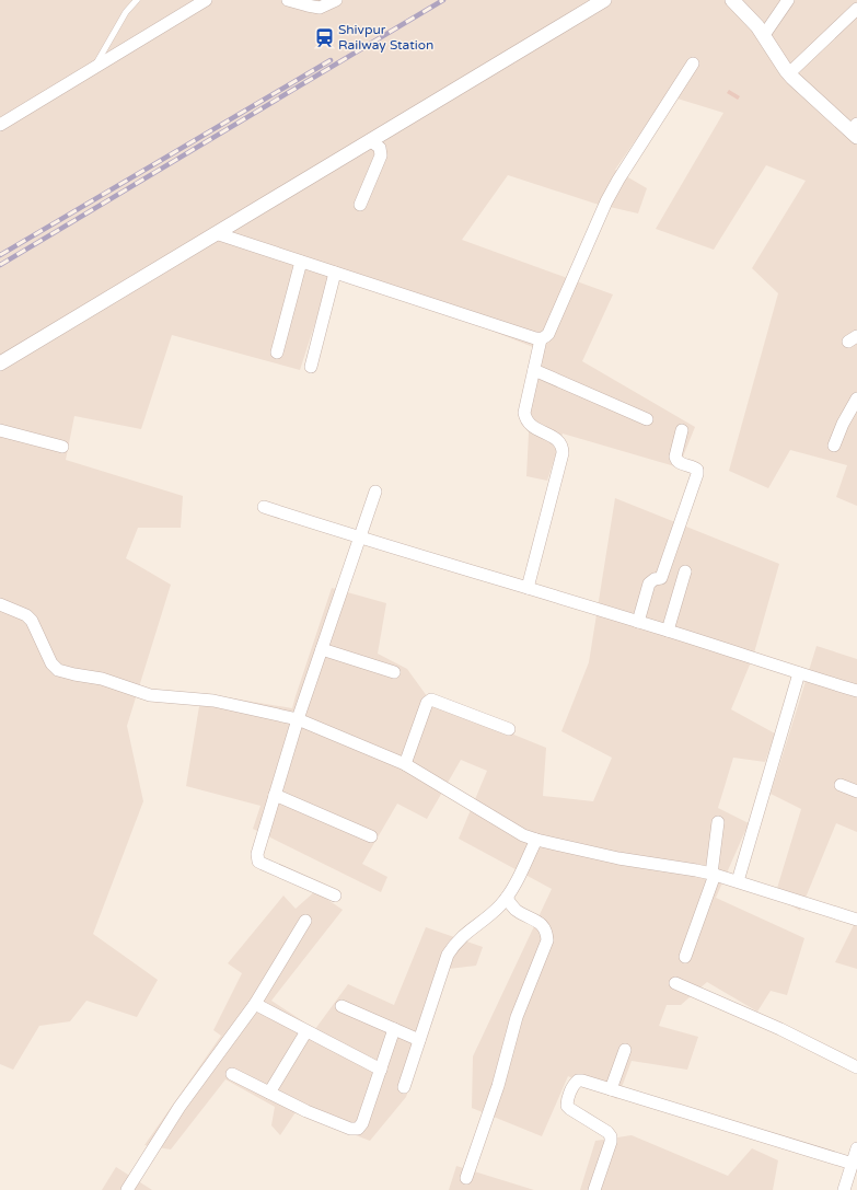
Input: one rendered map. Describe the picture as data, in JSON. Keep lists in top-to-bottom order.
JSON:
{
  "places": {
    "station": ["Shivpur Railway Station"]
  }
}
